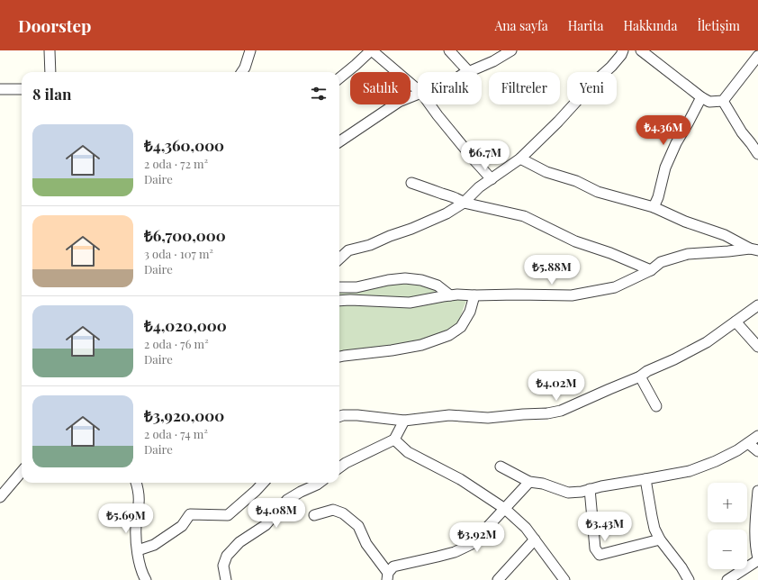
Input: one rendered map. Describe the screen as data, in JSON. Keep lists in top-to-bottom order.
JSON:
{
  "page": {
    "header": "Doorstep",
    "nav": [
      "Ana sayfa",
      "Harita",
      "Hakkında",
      "İletişim"
    ],
    "chip": [
      "Satılık",
      "Kiralık",
      "Filtreler",
      "Yeni"
    ],
    "heading": "8 ilan",
    "price": [
      "₺4.36M",
      "₺6.7M",
      "₺5.88M",
      "₺4.02M",
      "₺4.08M",
      "₺5.69M",
      "₺3.43M",
      "₺3.92M"
    ],
    "list": [
      {
        "name": "₺4,360,000",
        "note": "2 oda · 72 m² · Daire"
      },
      {
        "name": "₺6,700,000",
        "note": "3 oda · 107 m² · Daire"
      },
      {
        "name": "₺4,020,000",
        "note": "2 oda · 76 m² · Daire"
      },
      {
        "name": "₺3,920,000",
        "note": "2 oda · 74 m² · Daire"
      }
    ],
    "map_buttons": ["+", "−"]
  }
}
